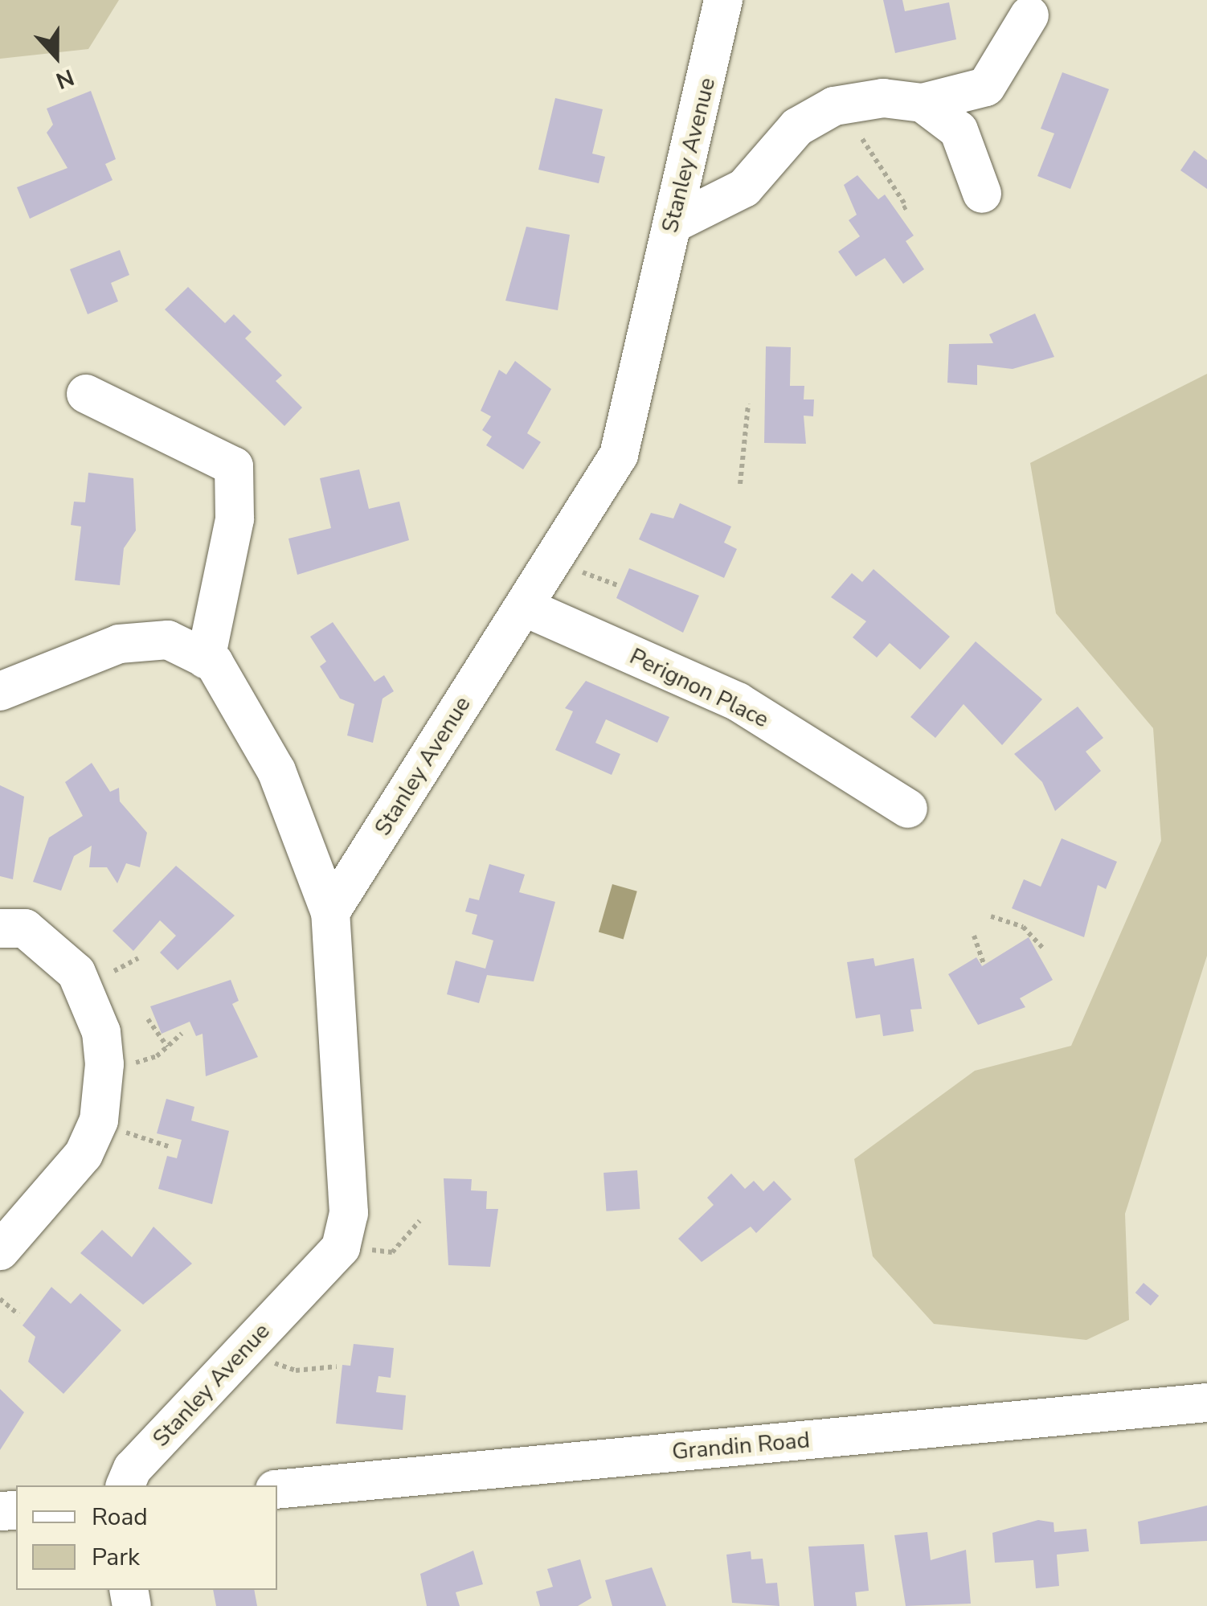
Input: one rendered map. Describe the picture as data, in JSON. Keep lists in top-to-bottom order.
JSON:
{
  "streets": {
    "street": ["Stanley Avenue", "Perignon Place", "Grandin Road"]
  },
  "crossings": [
    ["Stanley Avenue", "Perignon Place"]
  ],
  "legend": ["Road", "Park"],
  "north": "bottom"
}
